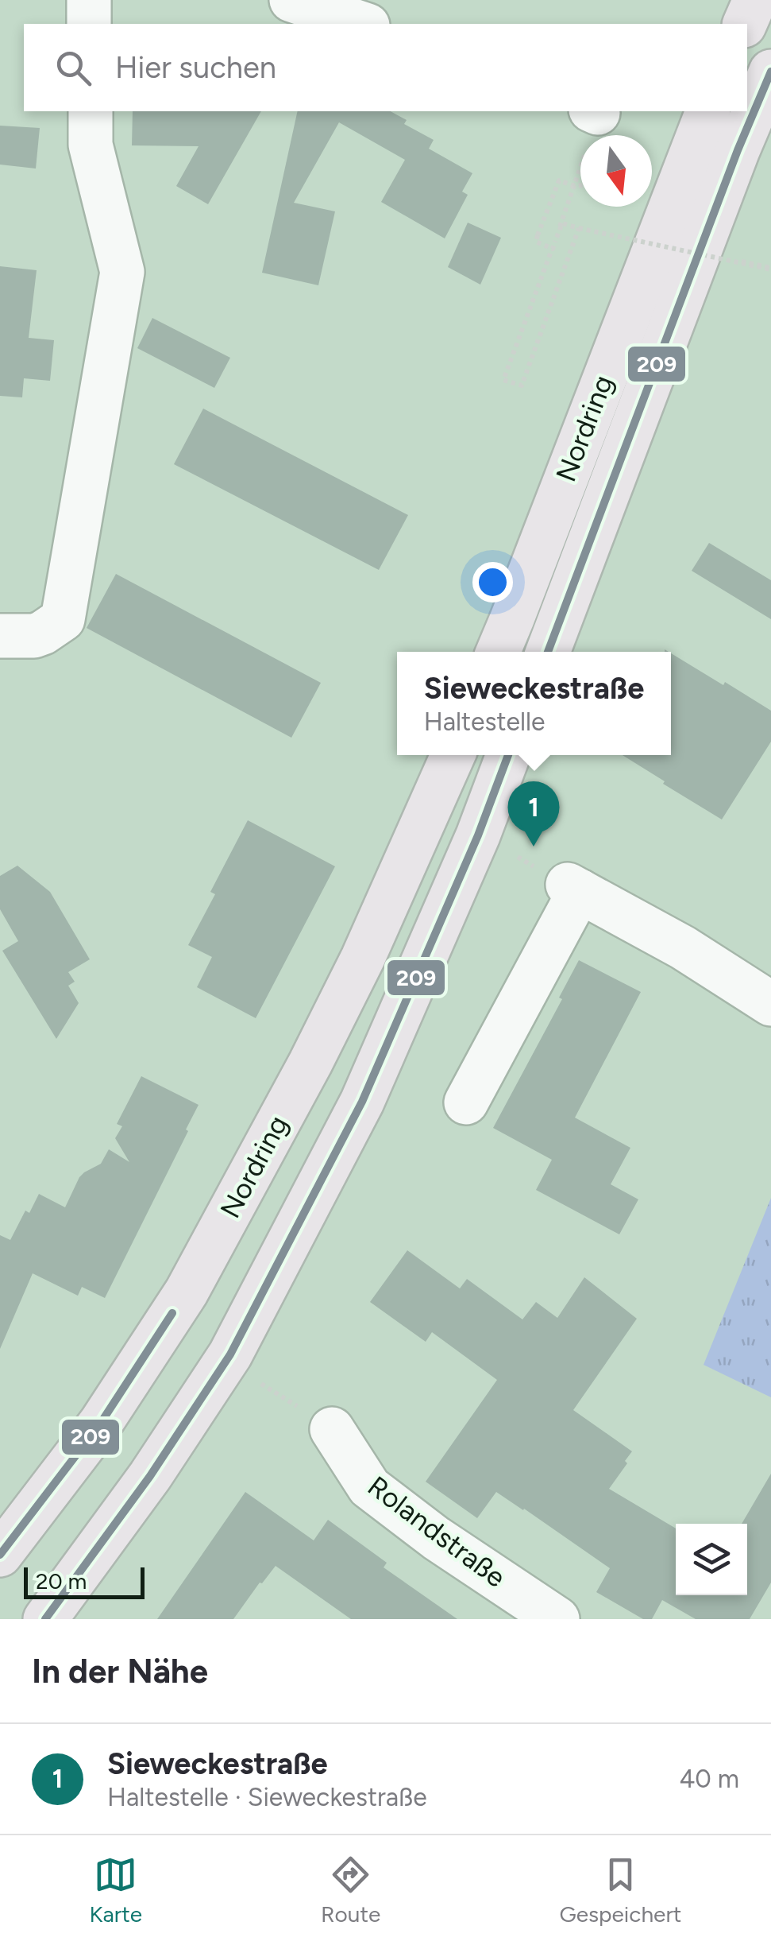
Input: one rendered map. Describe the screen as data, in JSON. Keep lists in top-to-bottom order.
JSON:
{
  "streets": {
    "main road": ["Nordring"],
    "street": ["Rolandstraße"]
  },
  "lines": ["transit line 209"],
  "scale_bar": "20 m",
  "north": "bottom",
  "page": {
    "search": "Hier suchen",
    "popup": ["Sieweckestraße", "Haltestelle"],
    "pins": "1",
    "scale": "20 m",
    "heading": "In der Nähe",
    "list": [
      {
        "mark": "1",
        "name": "Sieweckestraße",
        "note": "Haltestelle · Sieweckestraße",
        "value": "40 m"
      }
    ],
    "nav": ["Karte", "Route", "Gespeichert"]
  }
}
